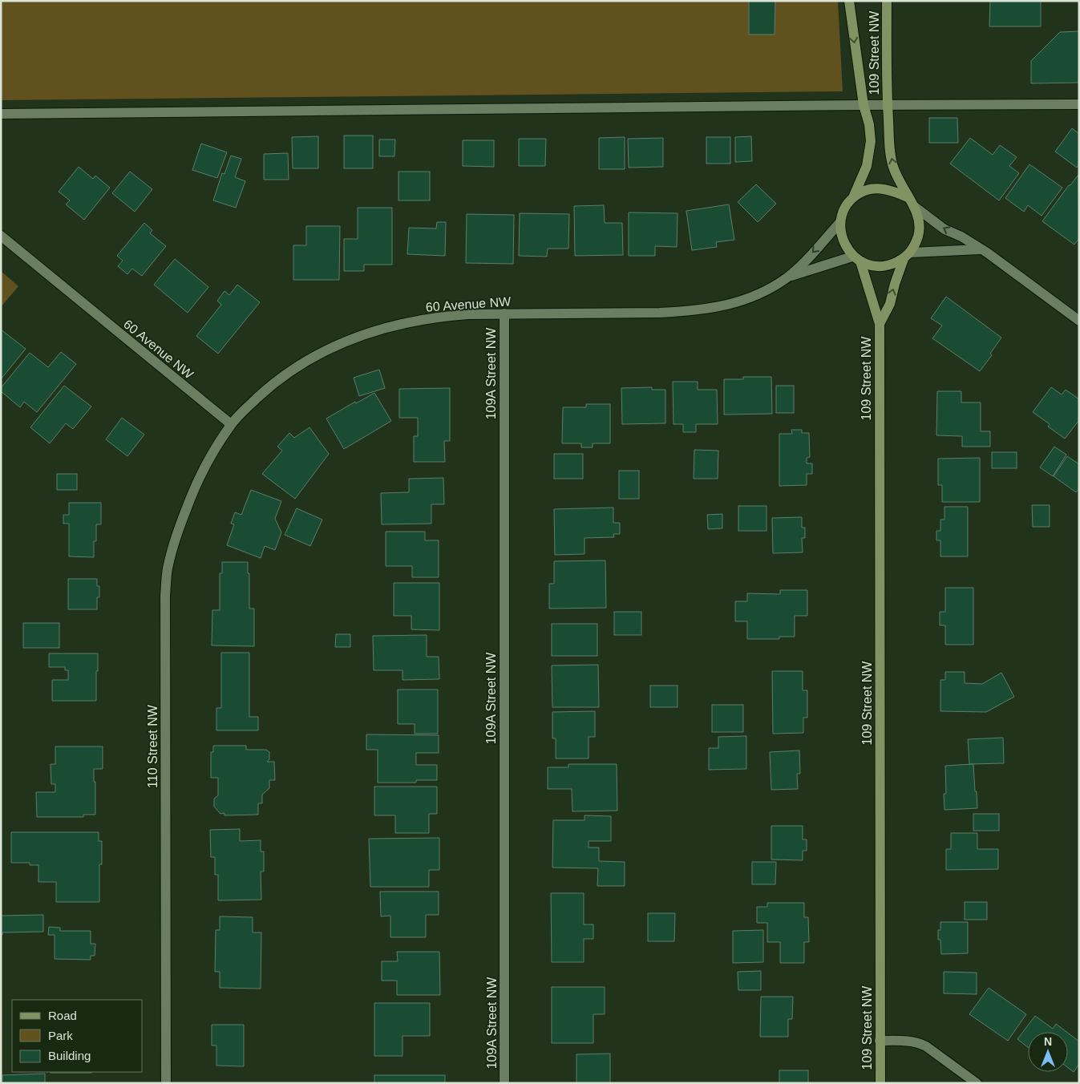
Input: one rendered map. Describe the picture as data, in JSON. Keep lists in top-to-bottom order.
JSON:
{
  "streets": {
    "street": [
      "109 Street NW",
      "60 Avenue NW",
      "109A Street NW",
      "110 Street NW"
    ]
  },
  "crossings": [
    ["109 Street NW", "60 Avenue NW"],
    ["60 Avenue NW", "109A Street NW"],
    ["60 Avenue NW", "110 Street NW"]
  ],
  "legend": ["Road", "Park", "Building"],
  "north": "top"
}
